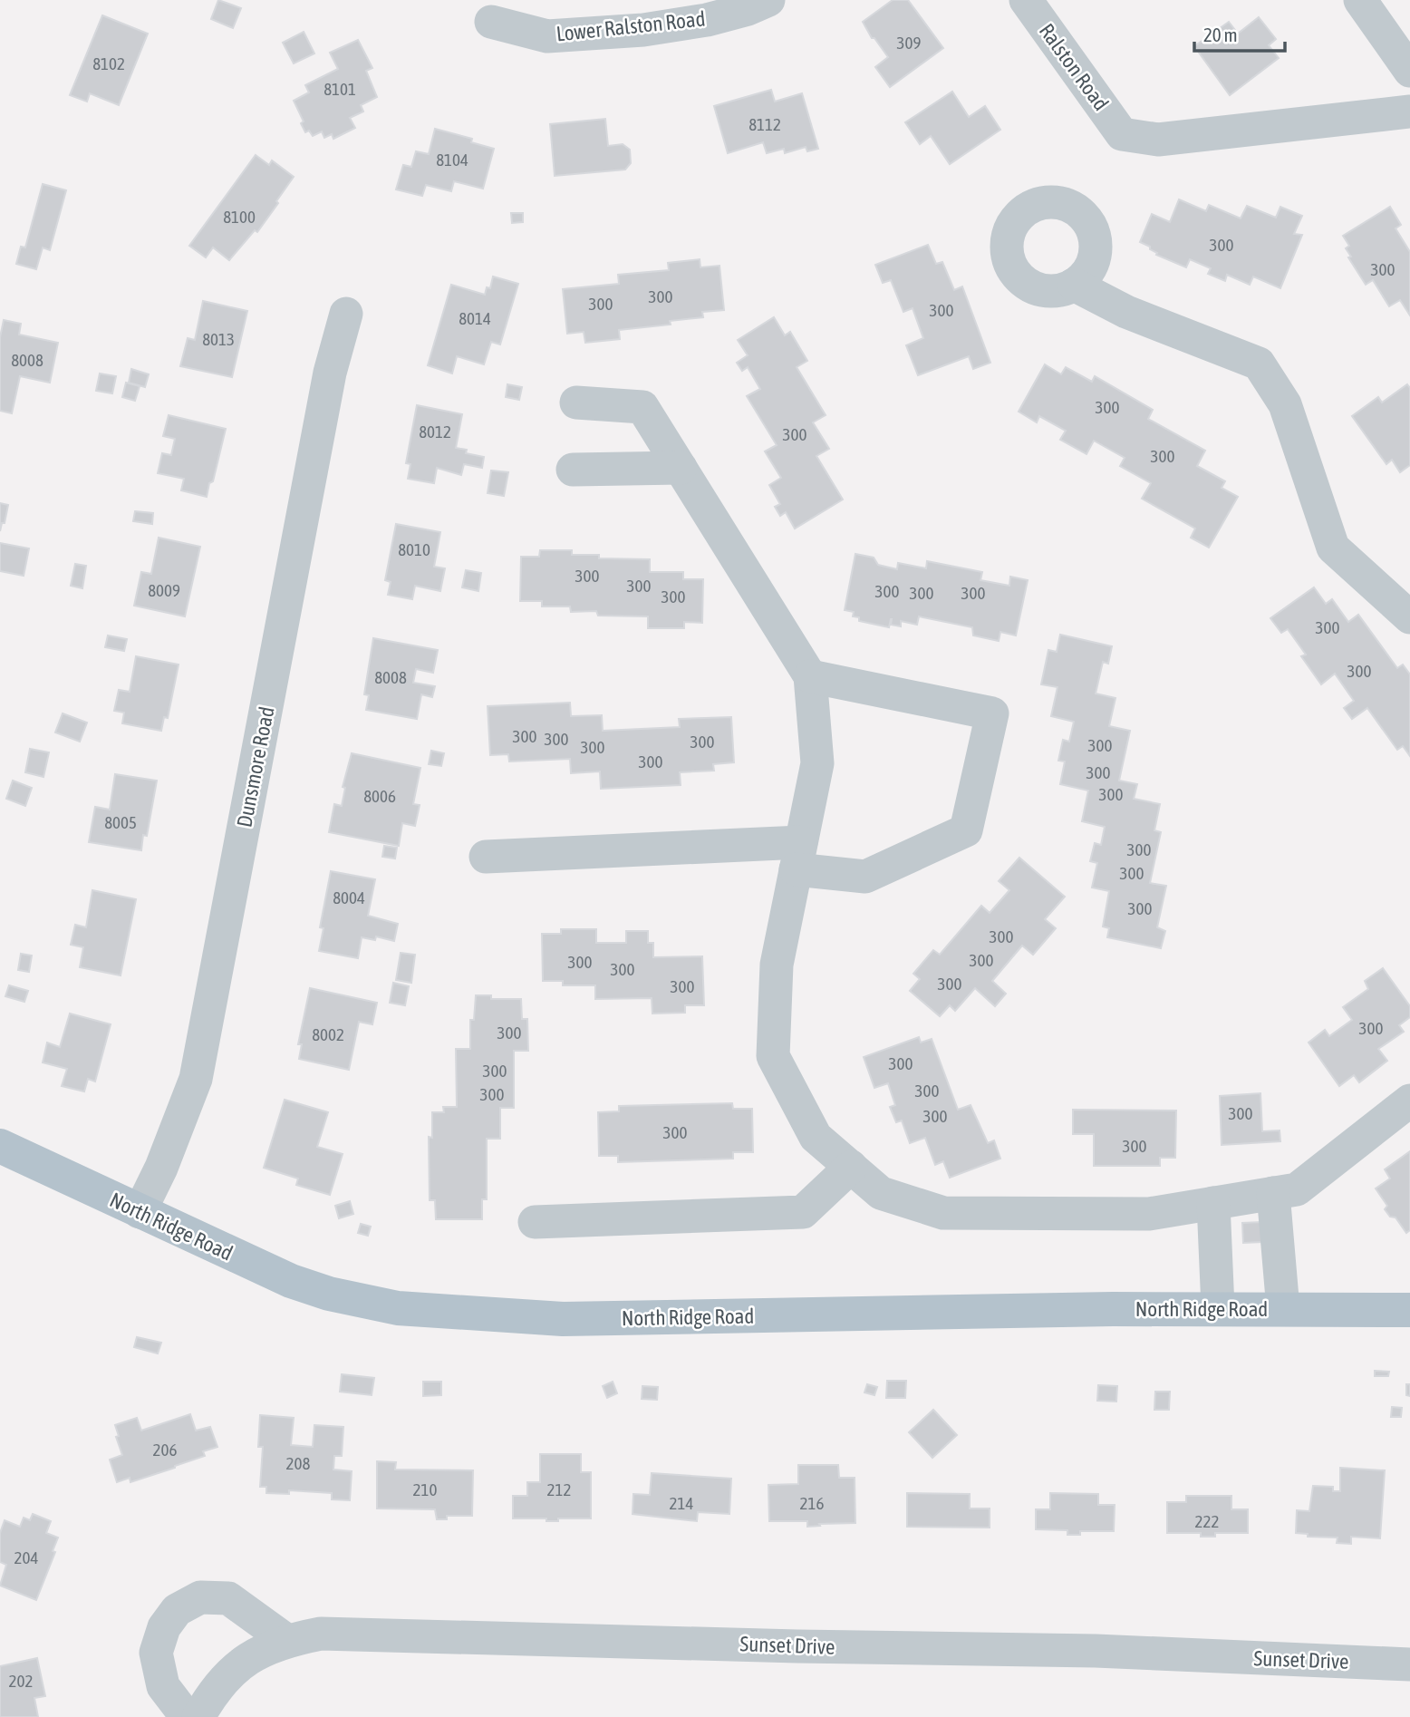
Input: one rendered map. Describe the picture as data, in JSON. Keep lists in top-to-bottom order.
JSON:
{
  "streets": {
    "main road": ["North Ridge Road"],
    "street": [
      "Lower Ralston Road",
      "Ralston Road",
      "Dunsmore Road",
      "Sunset Drive"
    ]
  },
  "crossings": [
    ["Dunsmore Road", "North Ridge Road"]
  ],
  "house_numbers": [
    "309",
    "8102",
    "8101",
    "8112",
    "8104",
    "8100",
    "300",
    "300",
    "300",
    "300",
    "300",
    "8014",
    "8013",
    "8008",
    "300",
    "8012",
    "300",
    "300",
    "8010",
    "300",
    "300",
    "8009",
    "300",
    "300",
    "300",
    "300",
    "300",
    "300",
    "8008",
    "300",
    "300",
    "300",
    "300",
    "300",
    "300",
    "300",
    "300",
    "8006",
    "8005",
    "300",
    "300",
    "8004",
    "300",
    "300",
    "300",
    "300",
    "300",
    "300",
    "300",
    "300",
    "300",
    "8002",
    "300",
    "300",
    "300",
    "300",
    "300",
    "300",
    "300",
    "300",
    "206",
    "208",
    "210",
    "212",
    "214",
    "216",
    "222",
    "204",
    "202"
  ],
  "scale_bar": "20 m"
}
